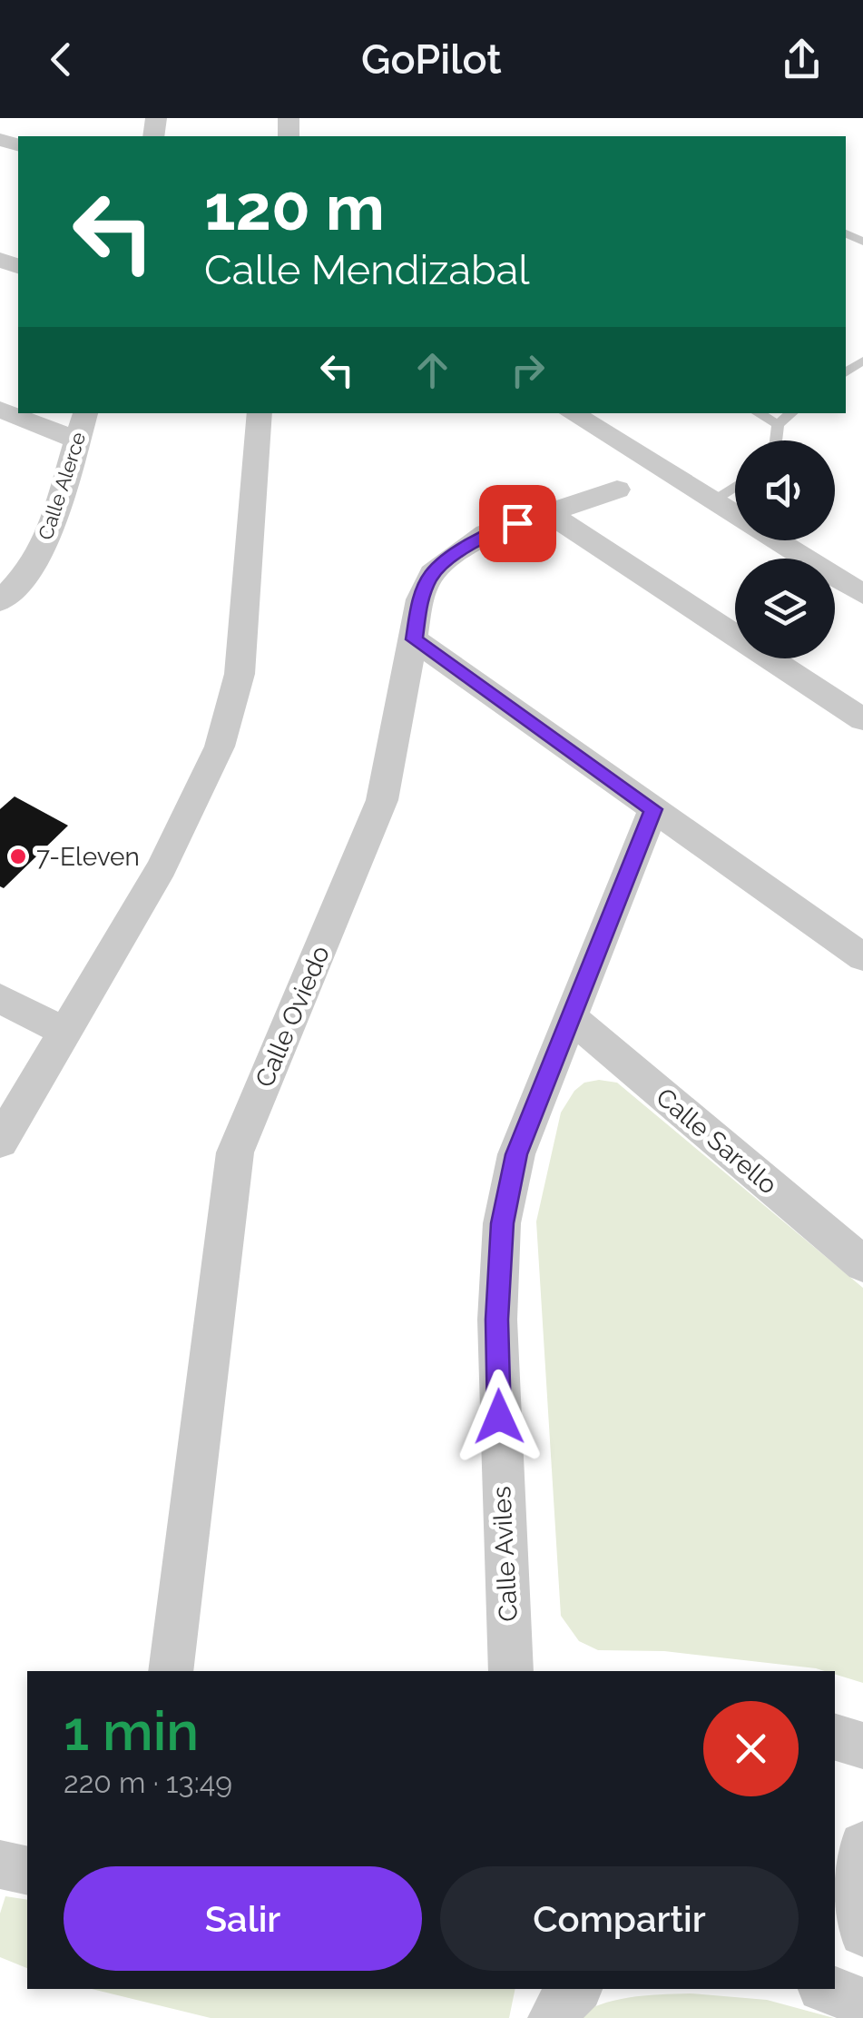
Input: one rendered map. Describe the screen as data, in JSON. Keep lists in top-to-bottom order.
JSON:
{
  "streets": {
    "street": [
      "Calle Alerce",
      "Calle Oviedo",
      "Calle Sarello",
      "Calle Aviles"
    ]
  },
  "crossings": [
    ["Calle Sarello", "Calle Aviles"]
  ],
  "places": ["7-Eleven"],
  "page": {
    "header": "GoPilot",
    "turn": ["120 m", "Calle Mendizabal"],
    "heading": ["1 min", "220 m · 13:49"],
    "buttons": ["Salir", "Compartir"]
  }
}
